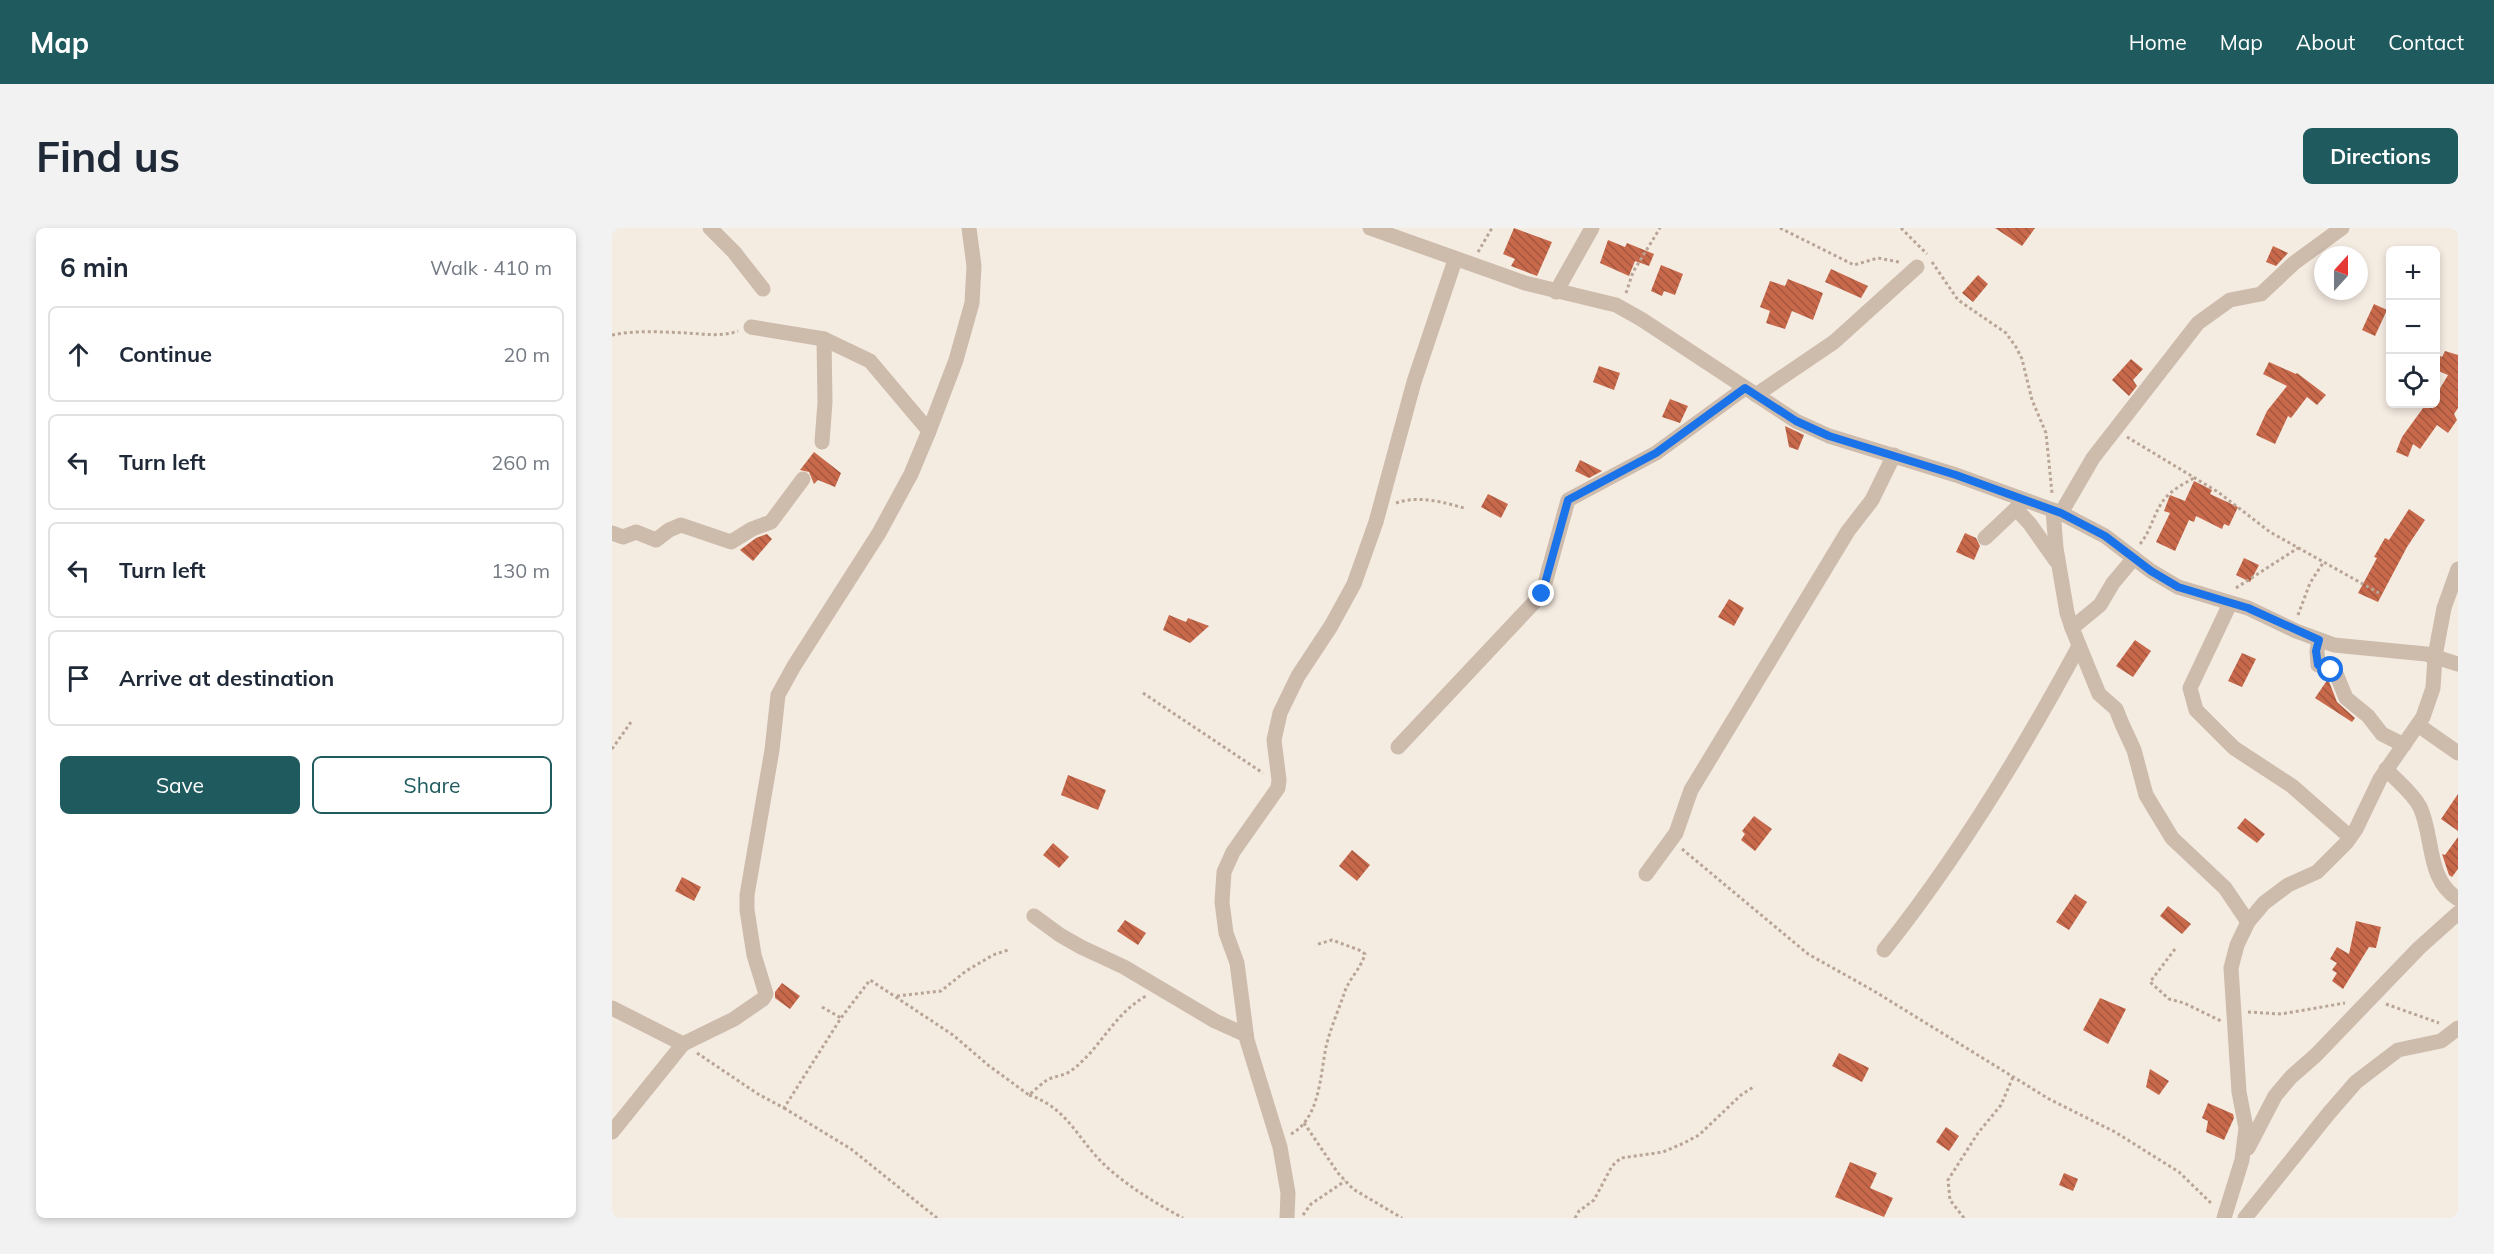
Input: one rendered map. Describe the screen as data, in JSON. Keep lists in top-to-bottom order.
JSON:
{
  "north": "top",
  "page": {
    "header": "Map",
    "nav": [
      "Home",
      "Map",
      "About",
      "Contact"
    ],
    "buttons": [
      "Directions",
      ["Save", "Share"]
    ],
    "title": "Find us",
    "heading": ["6 min", "Walk · 410 m"],
    "map_buttons": ["+", "−"],
    "list": [
      ["Continue", "20 m"],
      ["Turn left", "260 m"],
      ["Turn left", "130 m"],
      "Arrive at destination"
    ]
  }
}
